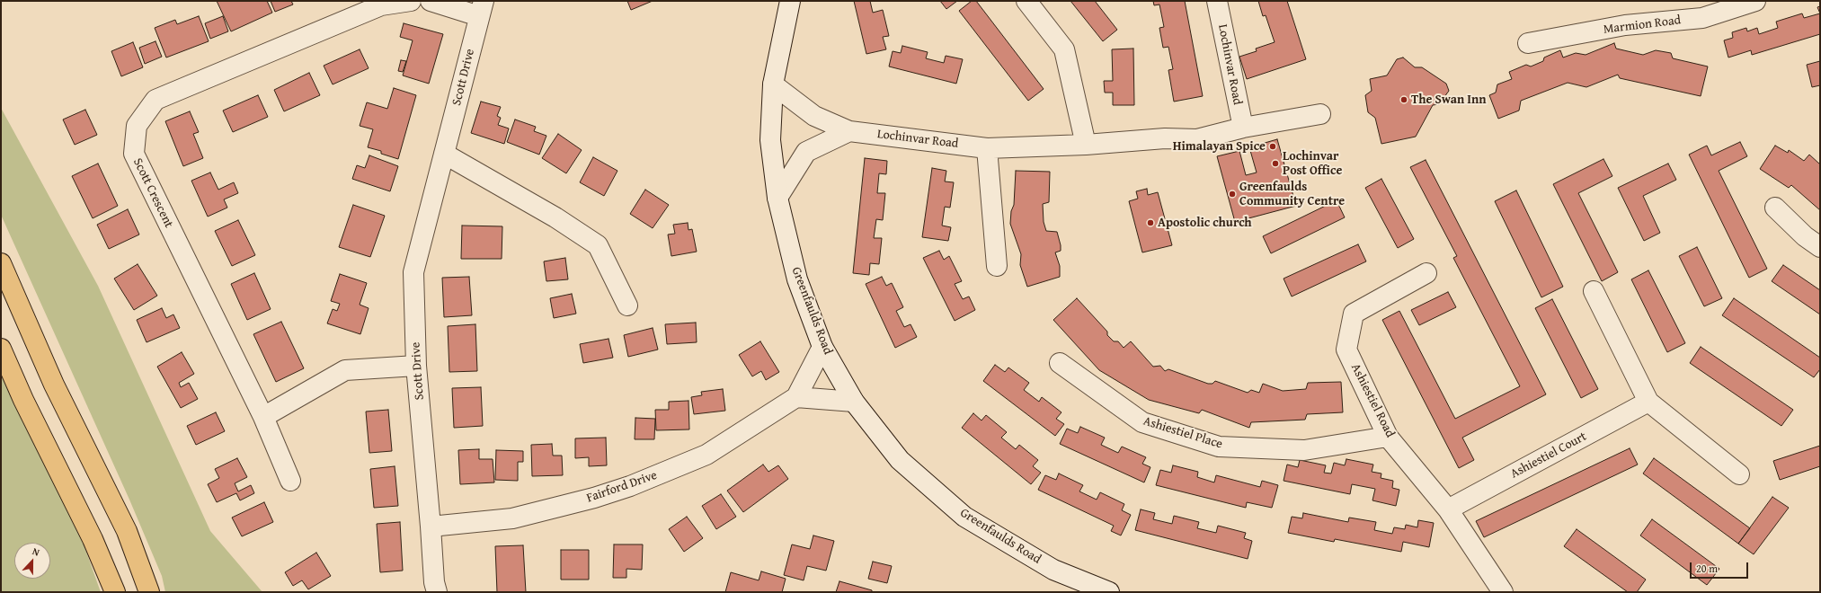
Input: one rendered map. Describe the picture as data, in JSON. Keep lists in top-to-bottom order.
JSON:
{
  "streets": {
    "street": [
      "Marmion Road",
      "Lochinvar Road",
      "Scott Drive",
      "Scott Crescent",
      "Greenfaulds Road",
      "Ashiestiel Road",
      "Ashiestiel Place",
      "Ashiestiel Court",
      "Fairford Drive"
    ]
  },
  "crossings": [
    ["Lochinvar Road", "Greenfaulds Road"],
    ["Scott Drive", "Fairford Drive"],
    ["Ashiestiel Road", "Ashiestiel Place"],
    ["Ashiestiel Road", "Ashiestiel Court"]
  ],
  "places": [
    "The Swan Inn",
    "Himalayan Spice",
    "Lochinvar Post Office",
    "Greenfaulds Community Centre",
    "Apostolic church"
  ],
  "scale_bar": "20 m",
  "north": "top"
}
